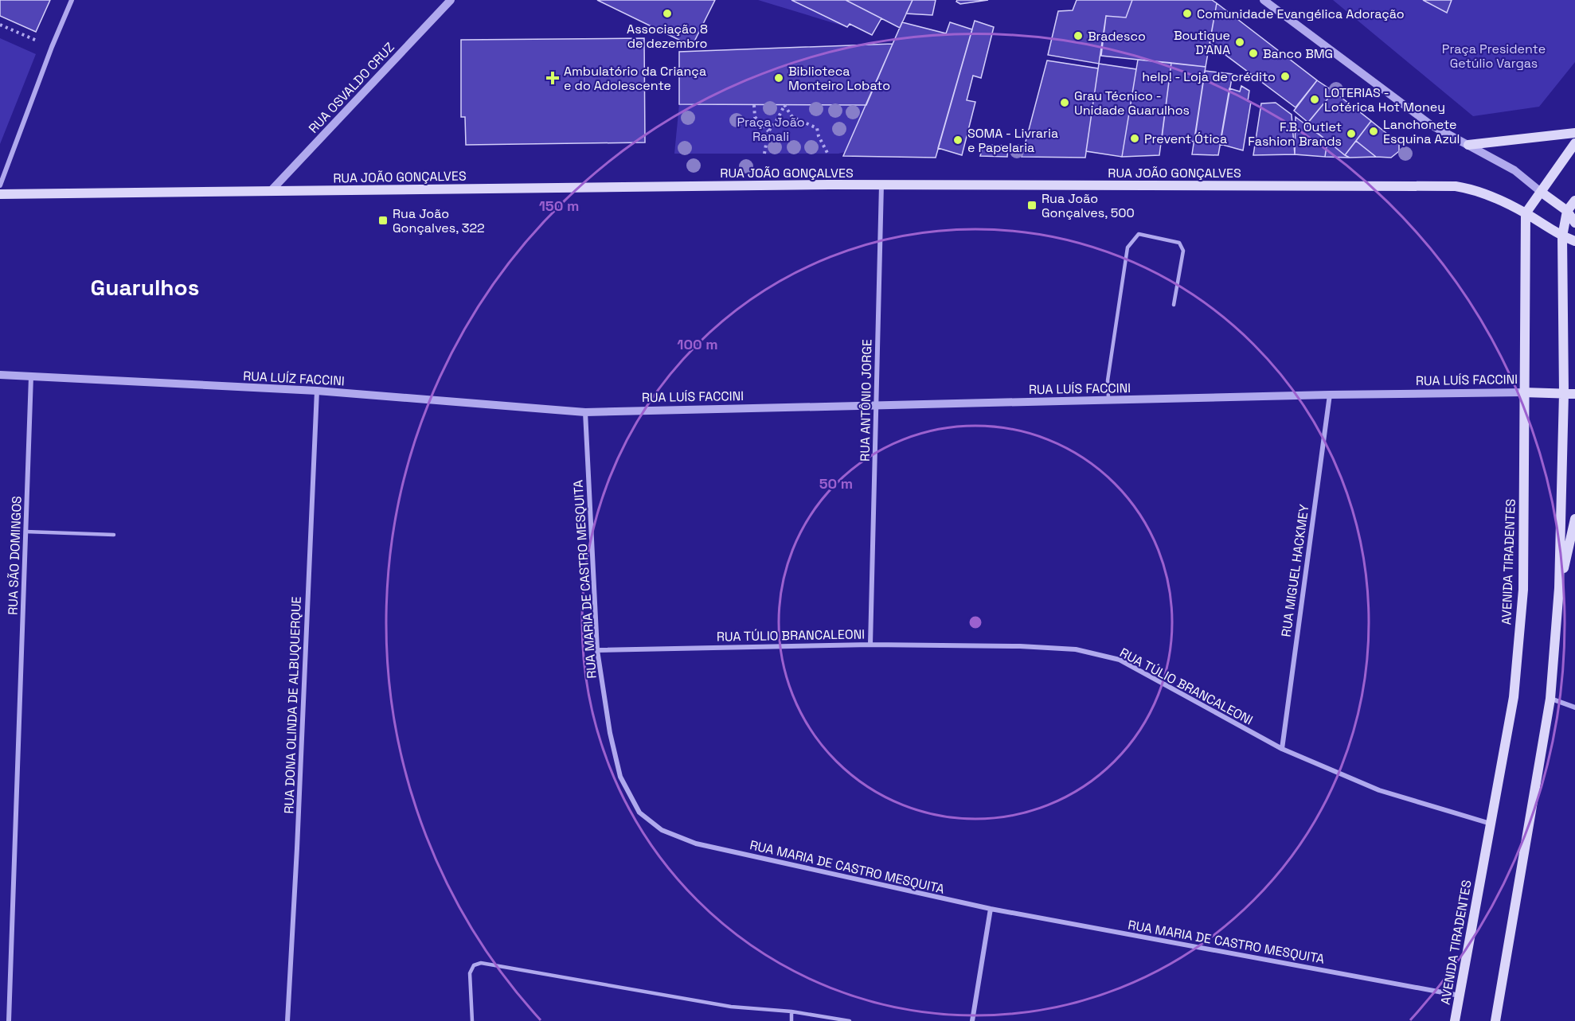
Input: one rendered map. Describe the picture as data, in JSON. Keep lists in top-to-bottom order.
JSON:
{
  "streets": {
    "main road": ["RUA JOÃO GONÇALVES", "RUA LUÍS FACCINI", "AVENIDA TIRADENTES"],
    "street": [
      "RUA OSVALDO CRUZ",
      "RUA LUÍZ FACCINI",
      "RUA ANTÔNIO JORGE",
      "RUA SÃO DOMINGOS",
      "RUA MIGUEL HACKMEY",
      "RUA MARIA DE CASTRO MESQUITA",
      "RUA TÚLIO BRANCALEONI",
      "RUA DONA OLINDA DE ALBUQUERQUE"
    ]
  },
  "crossings": [
    ["RUA OSVALDO CRUZ", "RUA JOÃO GONÇALVES"],
    ["RUA JOÃO GONÇALVES", "RUA ANTÔNIO JORGE"],
    ["RUA JOÃO GONÇALVES", "AVENIDA TIRADENTES"],
    ["RUA LUÍZ FACCINI", "RUA LUÍS FACCINI"],
    ["RUA LUÍZ FACCINI", "RUA SÃO DOMINGOS"],
    ["RUA LUÍZ FACCINI", "RUA MARIA DE CASTRO MESQUITA"],
    ["RUA LUÍZ FACCINI", "RUA DONA OLINDA DE ALBUQUERQUE"],
    ["RUA LUÍS FACCINI", "RUA ANTÔNIO JORGE"],
    ["RUA LUÍS FACCINI", "AVENIDA TIRADENTES"],
    ["RUA LUÍS FACCINI", "RUA MIGUEL HACKMEY"],
    ["RUA LUÍS FACCINI", "RUA MARIA DE CASTRO MESQUITA"],
    ["RUA ANTÔNIO JORGE", "RUA TÚLIO BRANCALEONI"],
    ["AVENIDA TIRADENTES", "RUA MARIA DE CASTRO MESQUITA"],
    ["AVENIDA TIRADENTES", "RUA TÚLIO BRANCALEONI"],
    ["RUA MIGUEL HACKMEY", "RUA TÚLIO BRANCALEONI"],
    ["RUA MARIA DE CASTRO MESQUITA", "RUA TÚLIO BRANCALEONI"]
  ],
  "districts": ["Guarulhos"],
  "parks": ["Praça Presidente Getúlio Vargas", "Praça João Ranali"],
  "places": {
    "other": [
      "Associação 8 de dezembro",
      "Comunidade Evangélica Adoração",
      "Bradesco",
      "Boutique D'ANA",
      "Banco BMG",
      "help! - Loja de crédito",
      "Biblioteca Monteiro Lobato",
      "LOTERIAS - Lotérica Hot Money",
      "Grau Técnico - Unidade Guarulhos",
      "Lanchonete Esquina Azul",
      "F.B. Outlet Fashion Brands",
      "Prevent Ótica",
      "SOMA - Livraria e Papelaria"
    ],
    "health": ["Ambulatório da Criança e do Adolescente"],
    "transit": ["Rua João Gonçalves, 500", "Rua João Gonçalves, 322"]
  },
  "rings": ["150 m", "100 m", "50 m"]
}
